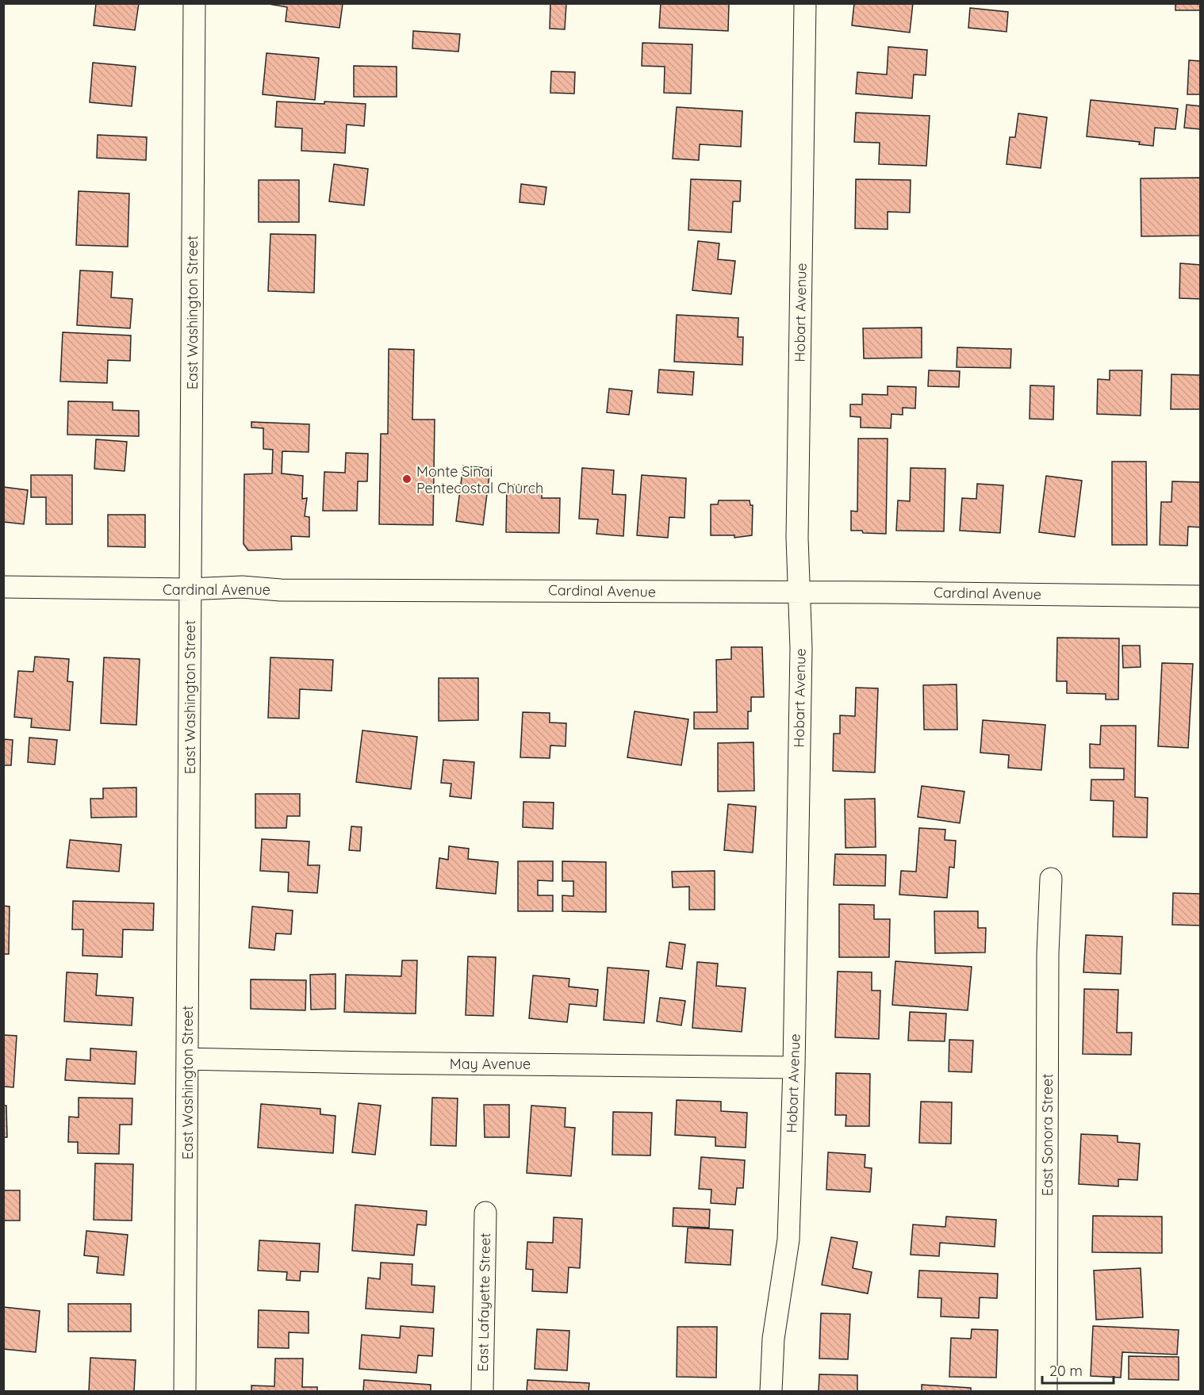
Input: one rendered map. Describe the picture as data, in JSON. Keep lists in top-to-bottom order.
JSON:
{
  "streets": {
    "street": [
      "East Washington Street",
      "Hobart Avenue",
      "Cardinal Avenue",
      "May Avenue",
      "East Sonora Street",
      "East Lafayette Street"
    ]
  },
  "crossings": [
    ["East Washington Street", "Cardinal Avenue"],
    ["East Washington Street", "May Avenue"],
    ["Hobart Avenue", "Cardinal Avenue"],
    ["Hobart Avenue", "May Avenue"]
  ],
  "places": ["Monte Sinai Pentecostal Church"],
  "scale_bar": "20 m"
}
